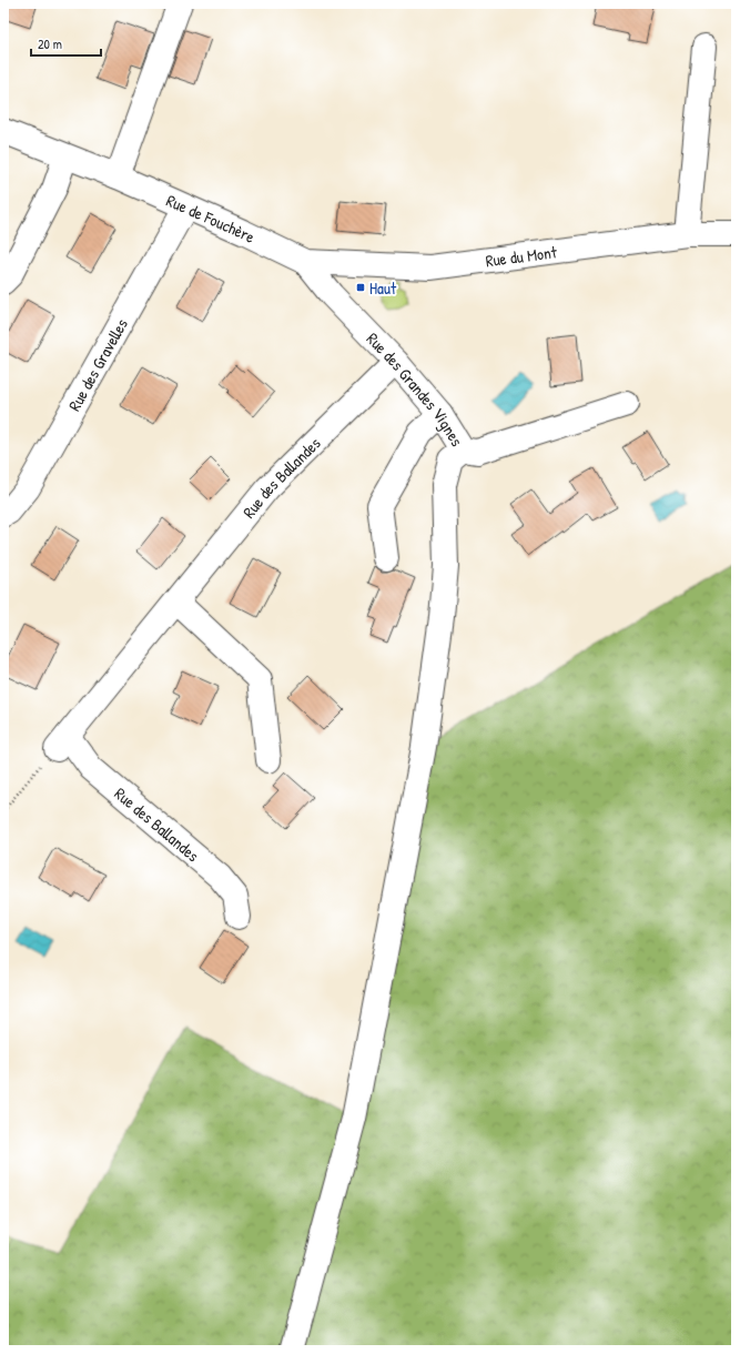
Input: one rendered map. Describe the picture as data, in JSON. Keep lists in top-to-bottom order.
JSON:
{
  "streets": {
    "street": [
      "Rue de Fouchère",
      "Rue du Mont",
      "Rue des Gravelles",
      "Rue des Grandes Vignes",
      "Rue des Ballandes"
    ]
  },
  "crossings": [
    ["Rue de Fouchère", "Rue du Mont"],
    ["Rue de Fouchère", "Rue des Gravelles"],
    ["Rue de Fouchère", "Rue des Grandes Vignes"],
    ["Rue du Mont", "Rue des Grandes Vignes"],
    ["Rue des Grandes Vignes", "Rue des Ballandes"]
  ],
  "places": {
    "transit": ["Haut"]
  },
  "scale_bar": "20 m"
}
